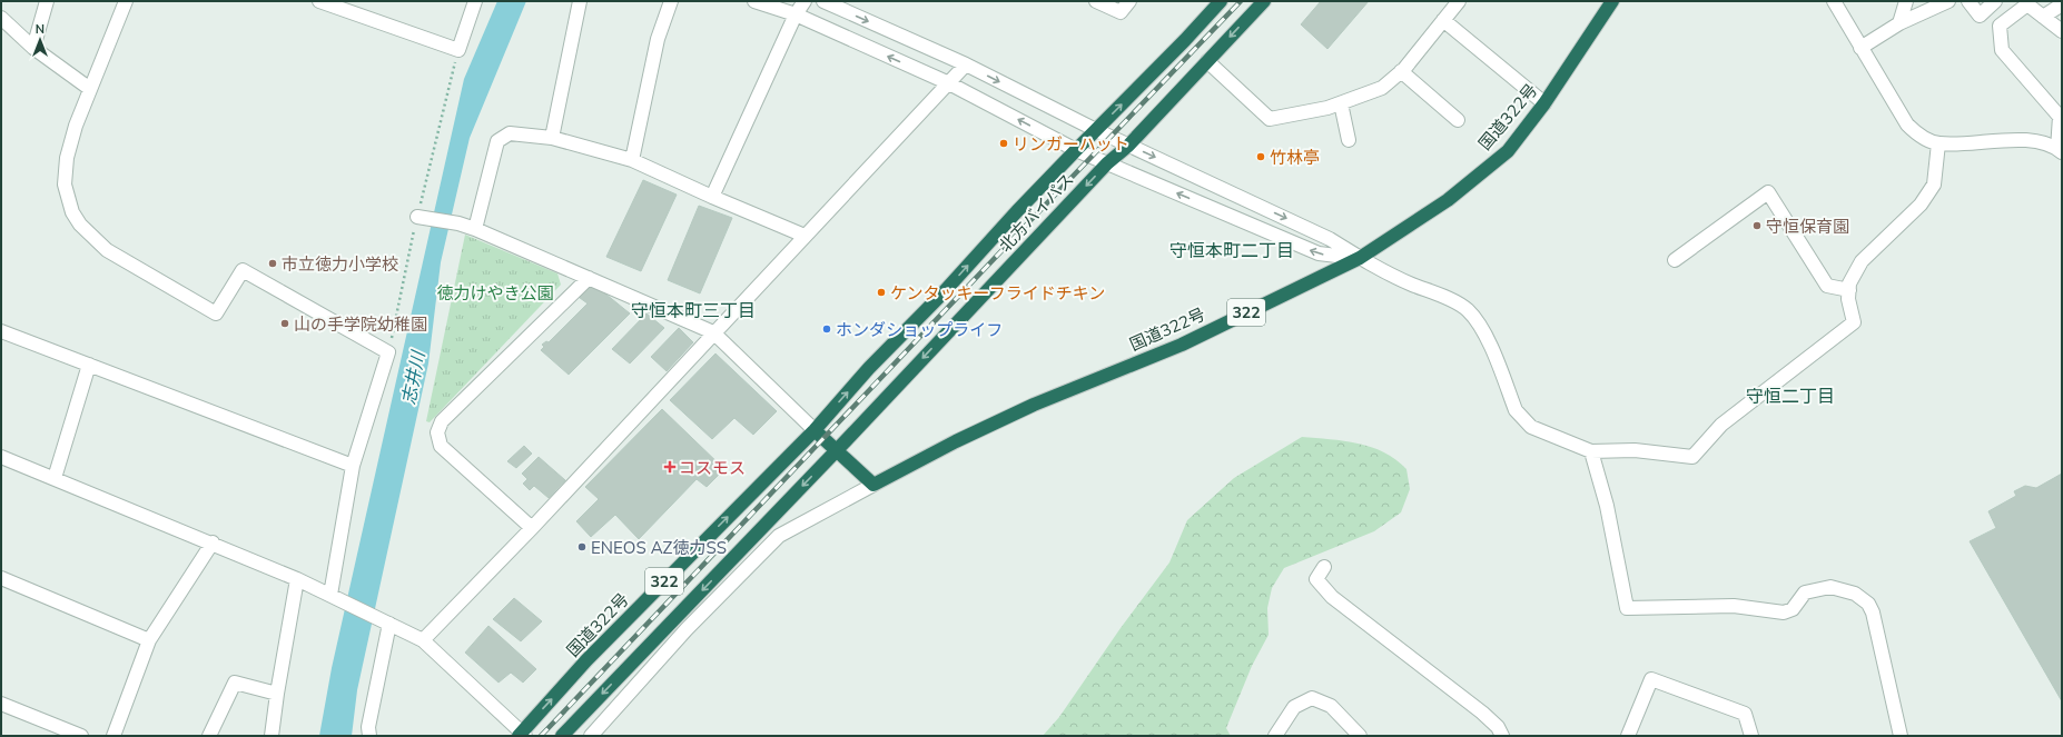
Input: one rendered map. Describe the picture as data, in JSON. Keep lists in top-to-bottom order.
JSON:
{
  "streets": {
    "highway": ["国道322号", "北方バイパス", "322"]
  },
  "crossings": [
    ["国道322号", "北方バイパス"],
    ["北方バイパス", "322"]
  ],
  "districts": ["守恒本町二丁目", "守恒本町三丁目", "守恒二丁目"],
  "water": ["志井川"],
  "parks": ["徳力けやき公園"],
  "places": {
    "other": [
      "リンガーハット",
      "竹林亭",
      "守恒保育園",
      "市立徳力小学校",
      "ケンタッキーフライドチキン",
      "山の手学院幼稚園",
      "ホンダショップライフ",
      "ENEOS AZ徳力SS"
    ],
    "health": ["コスモス"]
  },
  "north": "top"
}
